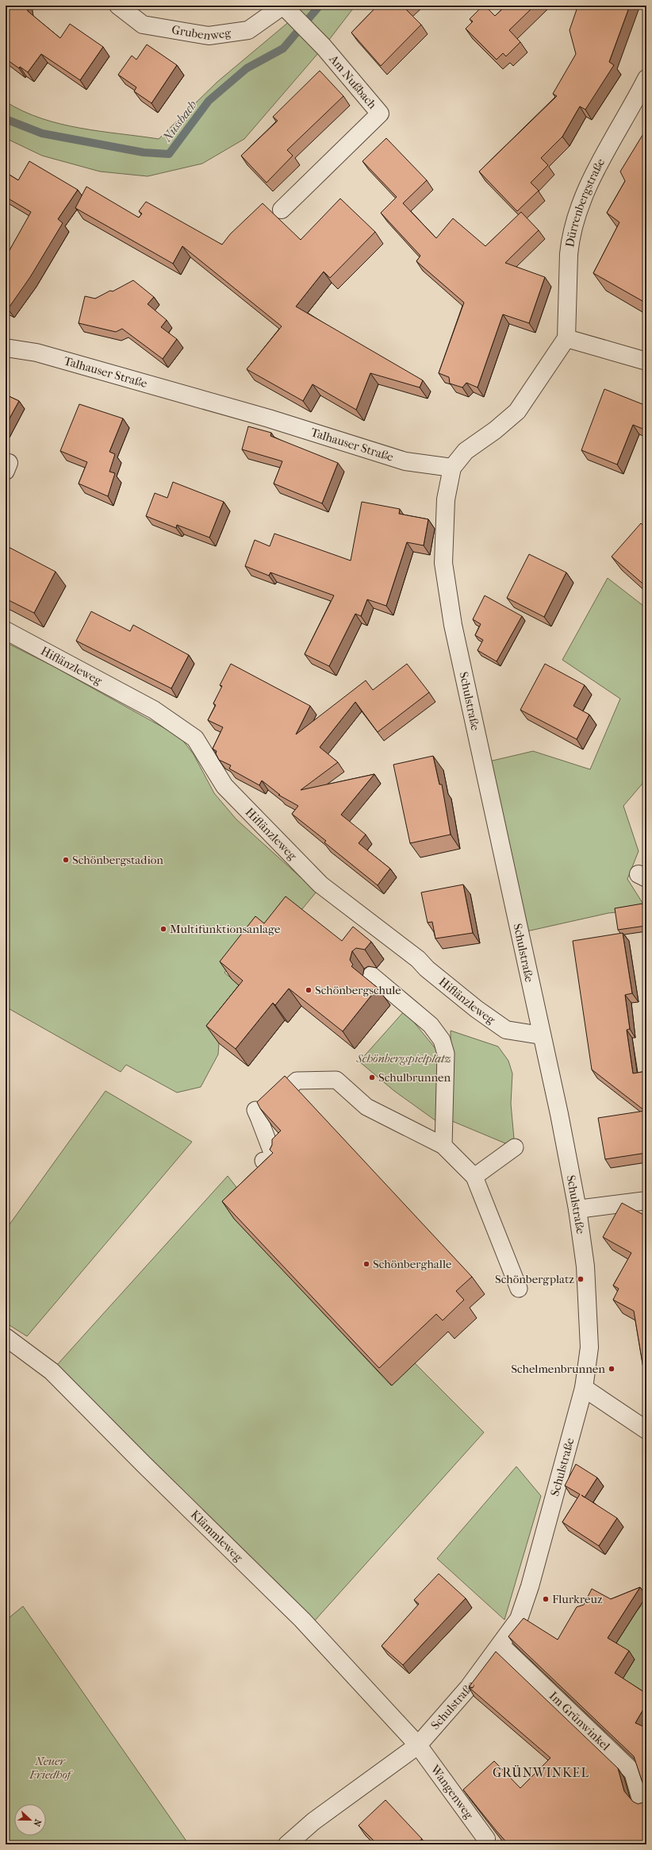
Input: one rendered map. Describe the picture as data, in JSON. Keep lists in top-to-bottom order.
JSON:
{
  "streets": {
    "street": [
      "Grubenweg",
      "Am Nußbach",
      "Dürrenbergstraße",
      "Talhauser Straße",
      "Hiflänzleweg",
      "Schulstraße",
      "Klämmleweg",
      "Im Grünwinkel",
      "Wangenweg"
    ]
  },
  "crossings": [
    ["Grubenweg", "Am Nußbach"],
    ["Talhauser Straße", "Schulstraße"],
    ["Hiflänzleweg", "Schulstraße"],
    ["Schulstraße", "Klämmleweg"],
    ["Schulstraße", "Im Grünwinkel"],
    ["Schulstraße", "Wangenweg"],
    ["Klämmleweg", "Wangenweg"]
  ],
  "districts": ["GRÜNWINKEL"],
  "water": ["Nussbach"],
  "parks": ["Schönbergspielplatz", "Neuer Friedhof"],
  "places": [
    "Schönbergstadion",
    "Multifunktionsanlage",
    "Schönbergschule",
    "Schulbrunnen",
    "Schönberghalle",
    "Schönbergplatz",
    "Schelmenbrunnen",
    "Flurkreuz"
  ],
  "north": "right"
}
